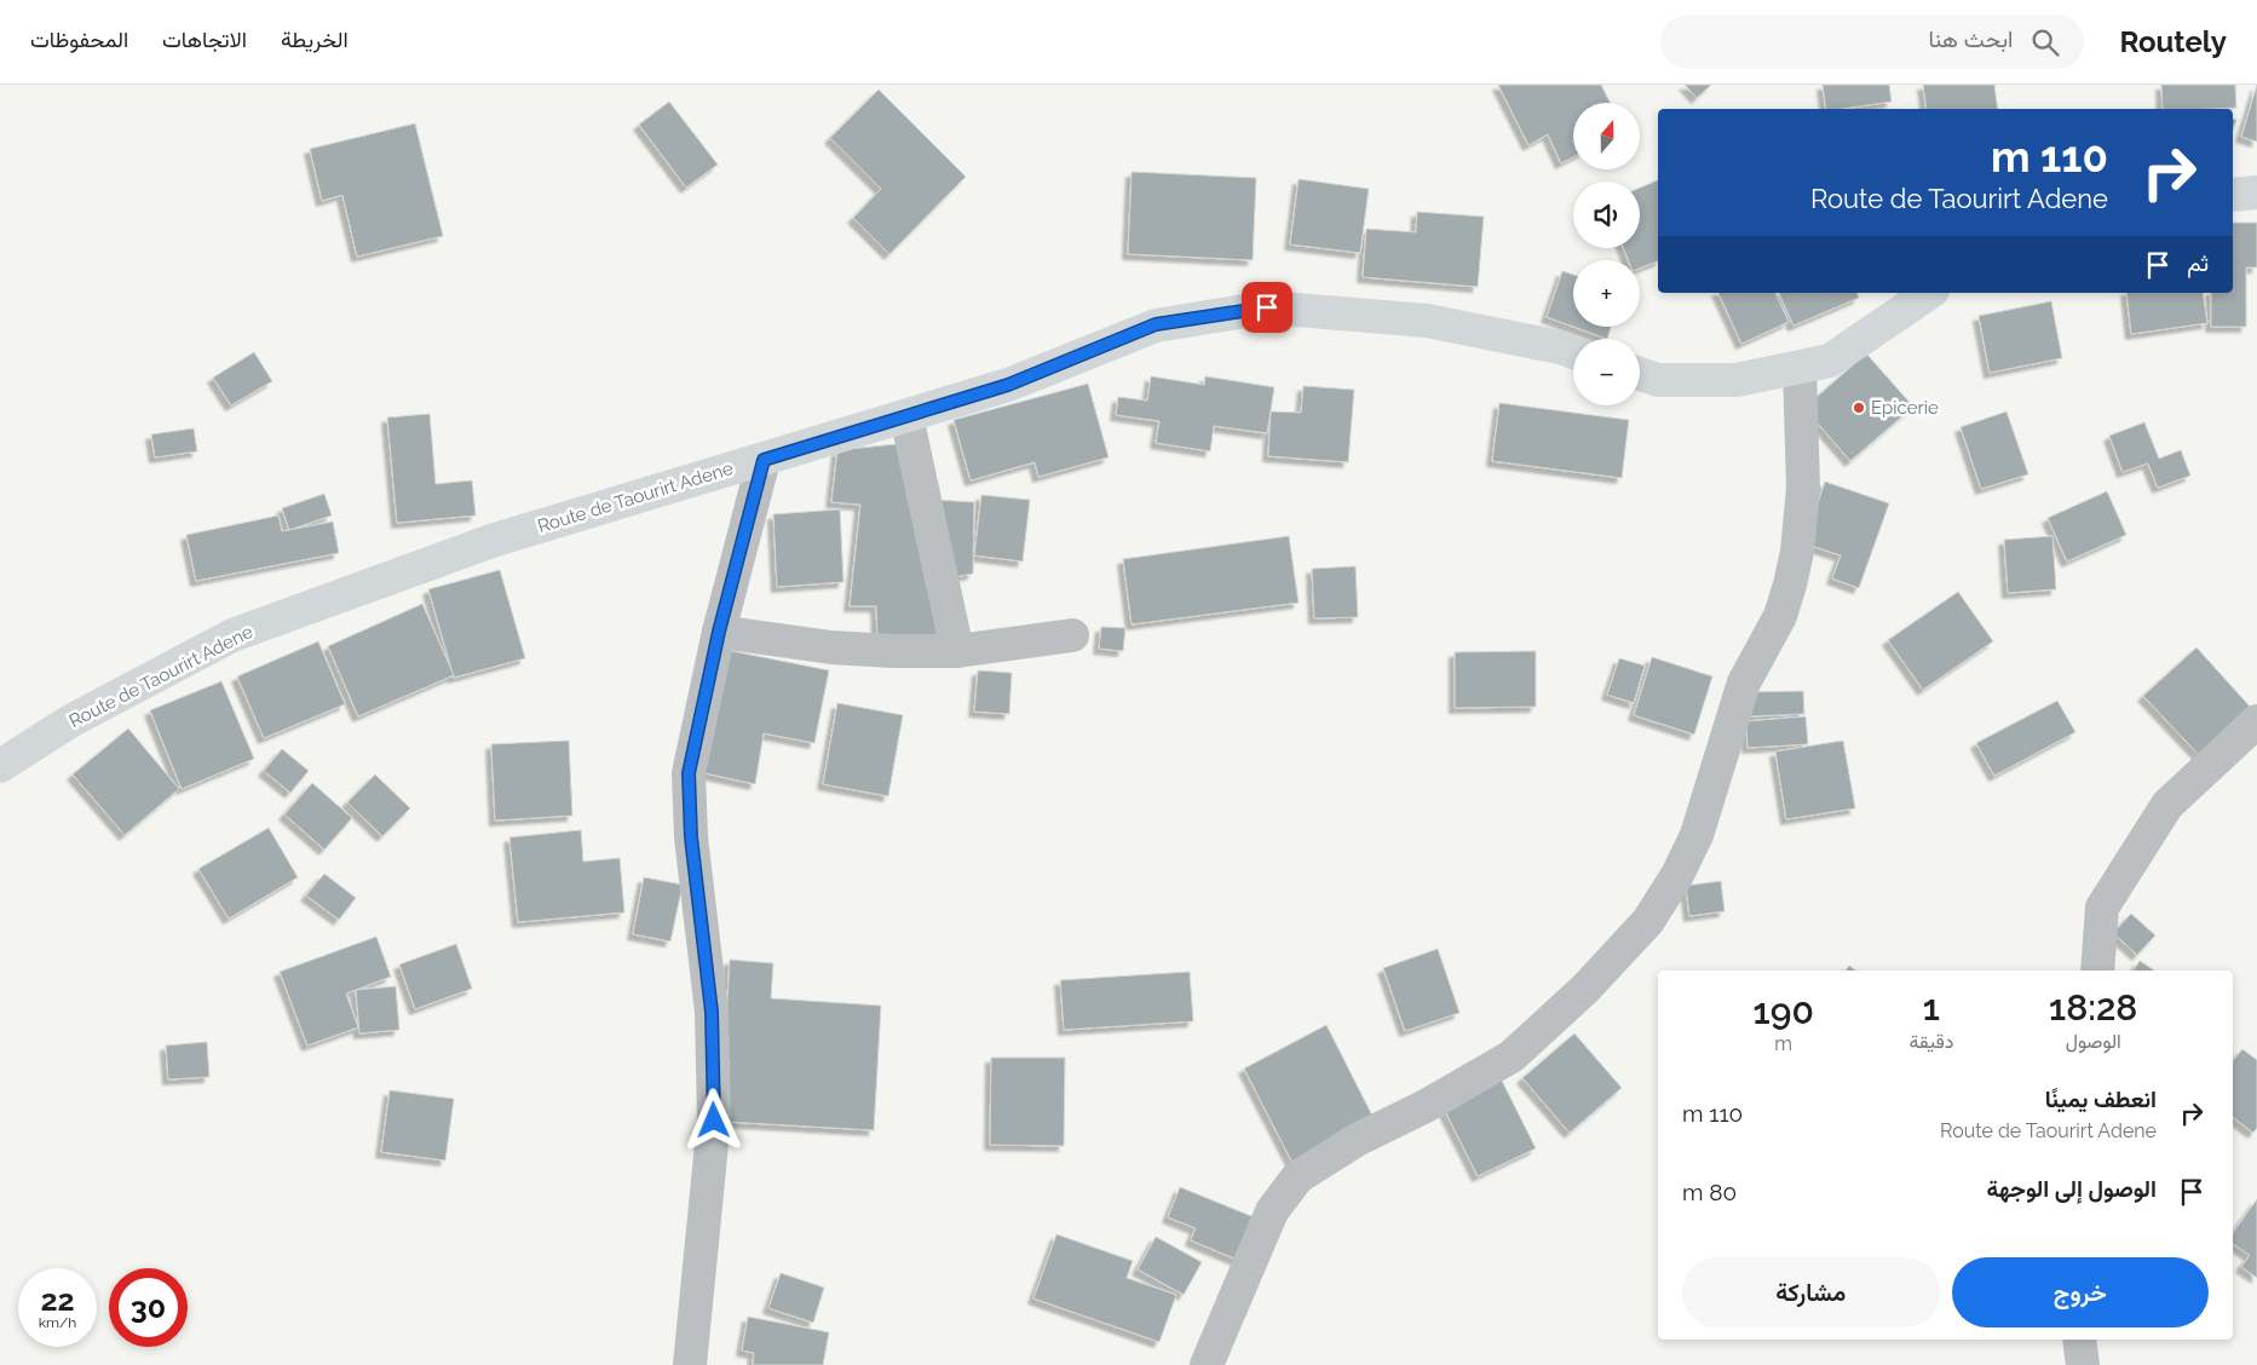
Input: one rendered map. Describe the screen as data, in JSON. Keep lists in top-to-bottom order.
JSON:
{
  "streets": {
    "street": ["Route de Taourirt Adene"]
  },
  "places": ["Epicerie"],
  "north": "top",
  "page": {
    "header": "Routely",
    "search": "ابحث هنا",
    "nav": ["الخريطة", "الاتجاهات", "المحفوظات"],
    "map_buttons": ["+", "−"],
    "turn": ["110 m", "Route de Taourirt Adene"],
    "then": "ثم",
    "eta": [
      "18:28",
      "الوصول",
      "1",
      "دقيقة",
      "190",
      "m"
    ],
    "list": [
      {
        "name": "انعطف يمينًا",
        "note": "Route de Taourirt Adene",
        "value": "110 m"
      },
      {
        "name": "الوصول إلى الوجهة",
        "value": "80 m"
      }
    ],
    "buttons": ["خروج", "مشاركة"],
    "speed": "22 km/h",
    "limit": "30"
  }
}
